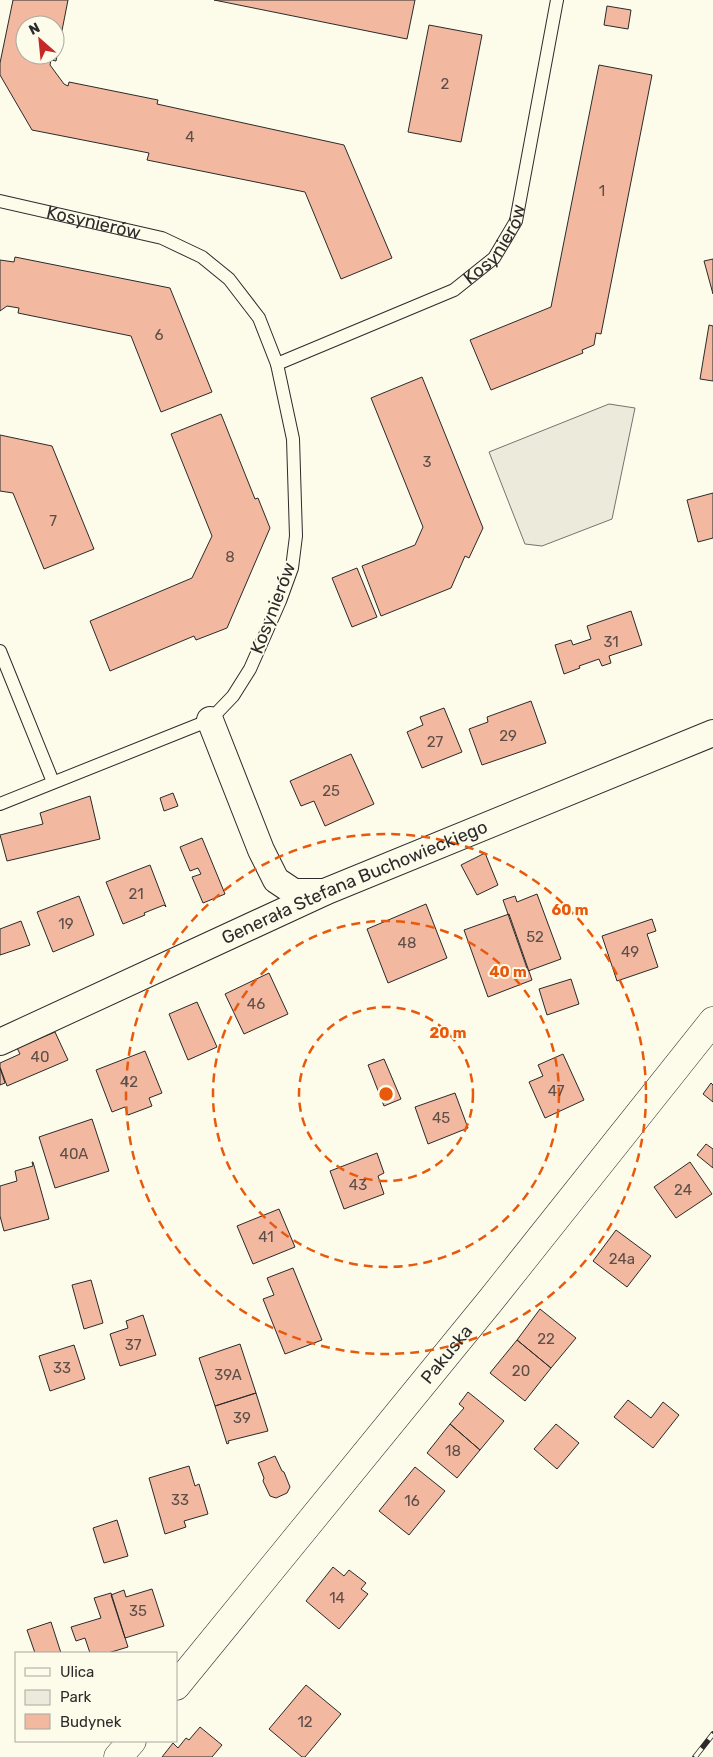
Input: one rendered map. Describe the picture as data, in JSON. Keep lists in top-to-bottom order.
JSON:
{
  "streets": {
    "street": ["Generała Stefana Buchowieckiego", "Pakuska"],
    "lane": ["Kosynierów"]
  },
  "house_numbers": [
    "2",
    "4",
    "1",
    "6",
    "3",
    "7",
    "8",
    "31",
    "29",
    "27",
    "25",
    "21",
    "19",
    "52",
    "48",
    "49",
    "46",
    "40",
    "42",
    "47",
    "45",
    "40A",
    "43",
    "24",
    "41",
    "24a",
    "22",
    "37",
    "33",
    "20",
    "39A",
    "39",
    "18",
    "33",
    "16",
    "14",
    "35",
    "12"
  ],
  "legend": ["Ulica", "Park", "Budynek"],
  "north": "top left",
  "rings": ["60 m", "40 m", "20 m"]
}
